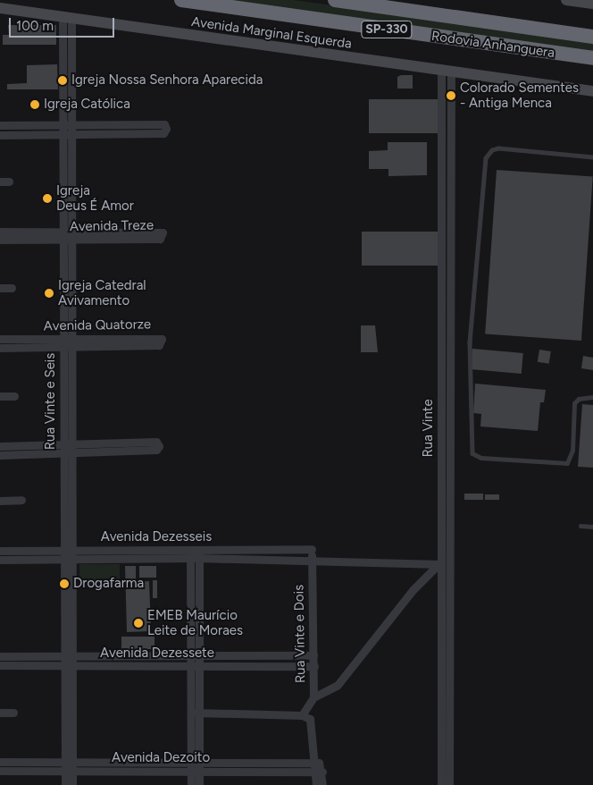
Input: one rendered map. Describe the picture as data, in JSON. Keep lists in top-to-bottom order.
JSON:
{
  "streets": {
    "highway": ["SP-330", "Rodovia Anhanguera"],
    "main road": ["Avenida Marginal Esquerda"],
    "street": [
      "Avenida Treze",
      "Avenida Quatorze",
      "Rua Vinte e Seis",
      "Rua Vinte",
      "Avenida Dezesseis",
      "Rua Vinte e Dois",
      "Avenida Dezessete",
      "Avenida Dezoito"
    ]
  },
  "crossings": [
    ["Avenida Marginal Esquerda", "Rua Vinte e Seis"],
    ["Avenida Marginal Esquerda", "Rua Vinte"],
    ["Avenida Treze", "Rua Vinte e Seis"],
    ["Avenida Quatorze", "Rua Vinte e Seis"],
    ["Rua Vinte e Seis", "Avenida Dezesseis"],
    ["Rua Vinte e Seis", "Avenida Dezessete"],
    ["Rua Vinte e Seis", "Avenida Dezoito"],
    ["Rua Vinte", "Avenida Dezesseis"],
    ["Avenida Dezesseis", "Rua Vinte e Dois"],
    ["Rua Vinte e Dois", "Avenida Dezessete"]
  ],
  "places": [
    "Igreja Nossa Senhora Aparecida",
    "Colorado Sementes - Antiga Menca",
    "Igreja Católica",
    "Igreja Deus É Amor",
    "Igreja Catedral Avivamento",
    "Drogafarma",
    "EMEB Maurício Leite de Moraes"
  ],
  "scale_bar": "100 m"
}
